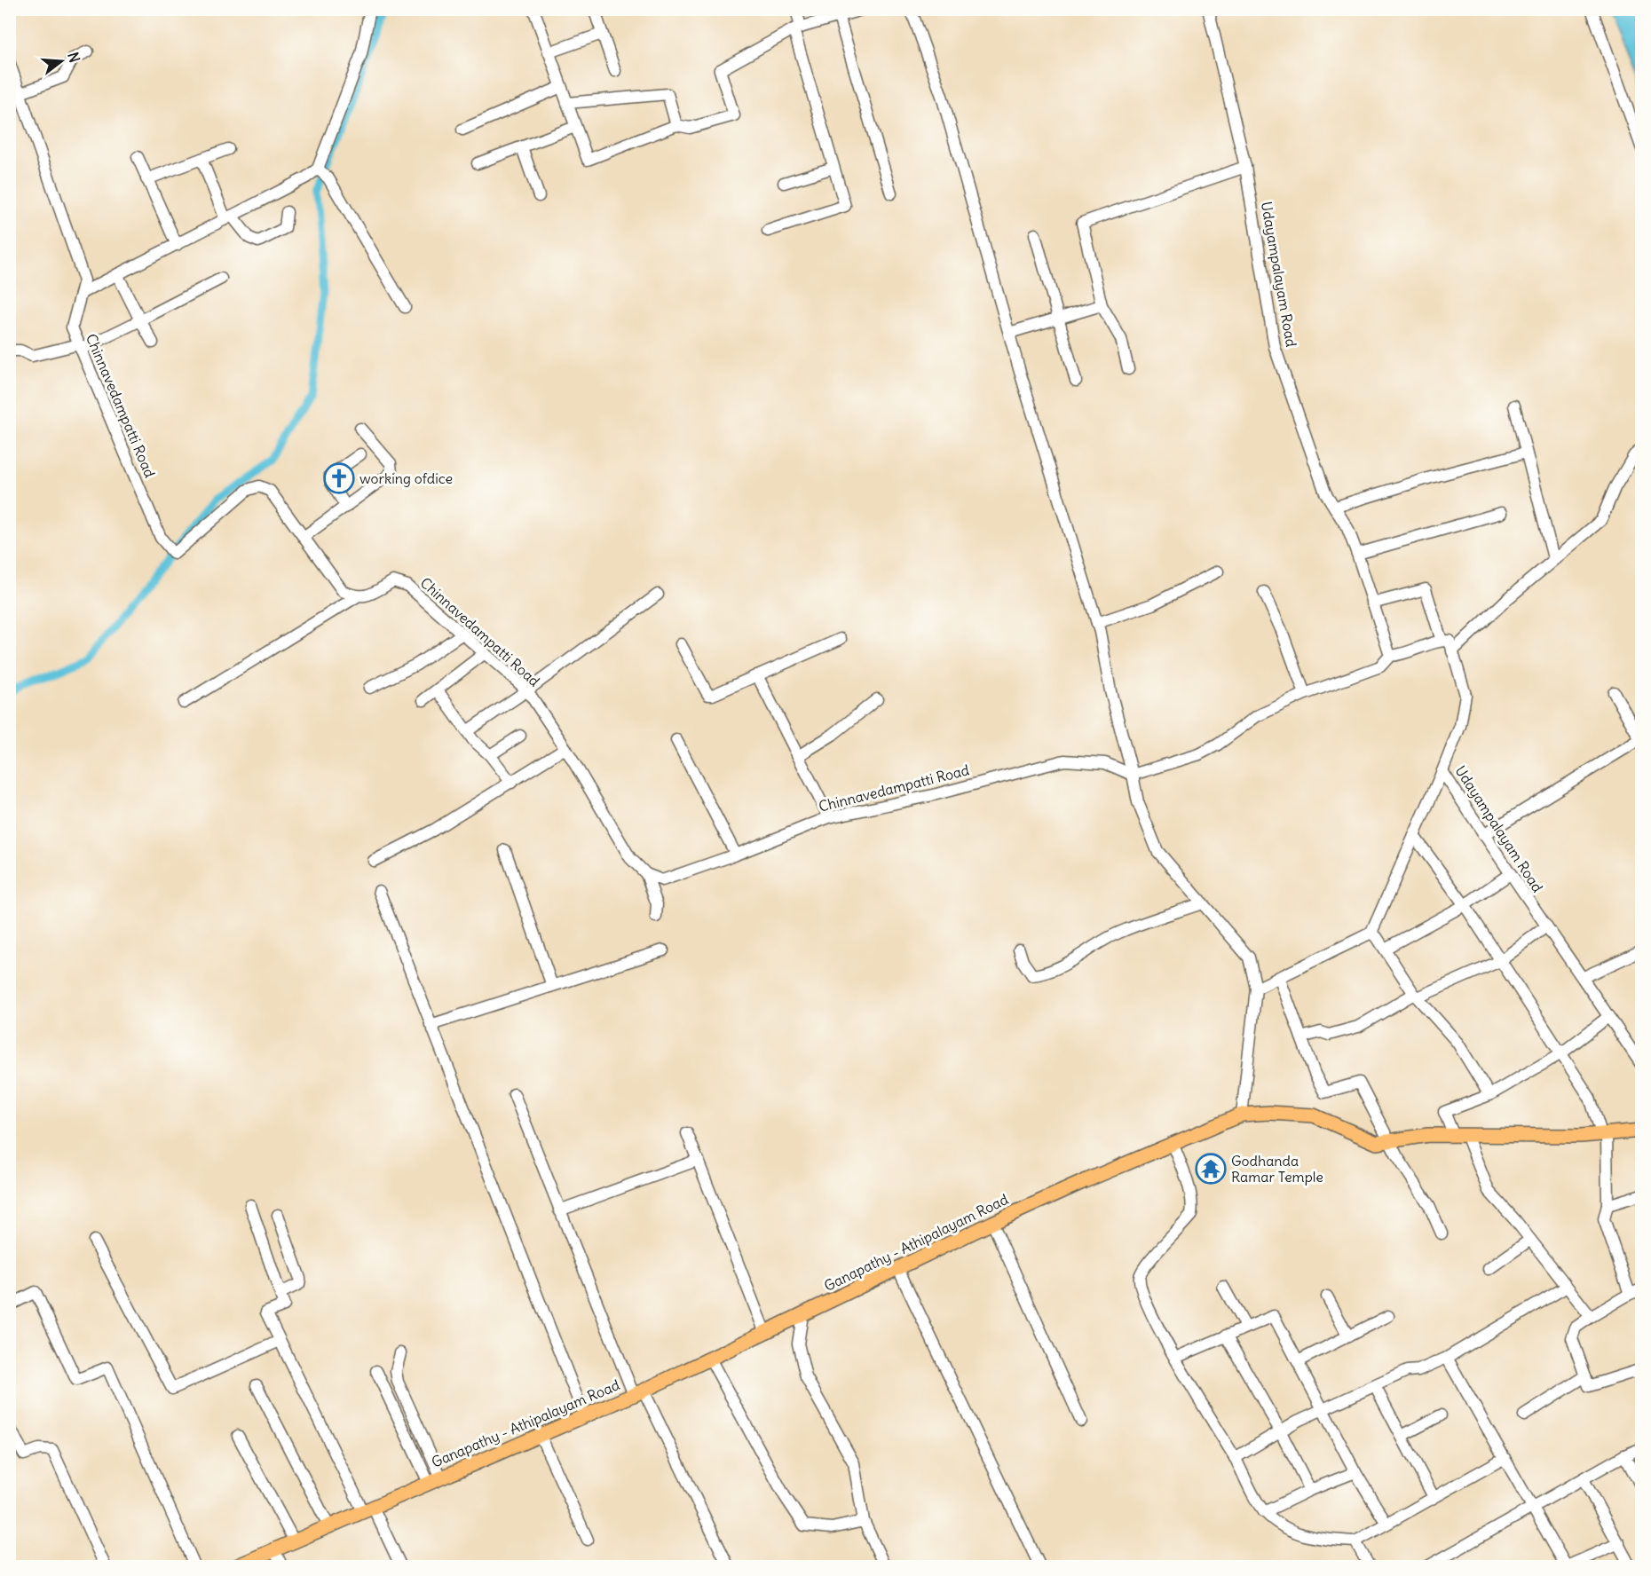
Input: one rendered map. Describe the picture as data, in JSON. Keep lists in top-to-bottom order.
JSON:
{
  "streets": {
    "main road": ["Ganapathy - Athipalayam Road"],
    "street": ["Udayampalayam Road", "Chinnavedampatti Road"]
  },
  "places": {
    "church": ["working ofdice"],
    "temple": ["Godhanda Ramar Temple"]
  },
  "north": "right"
}
